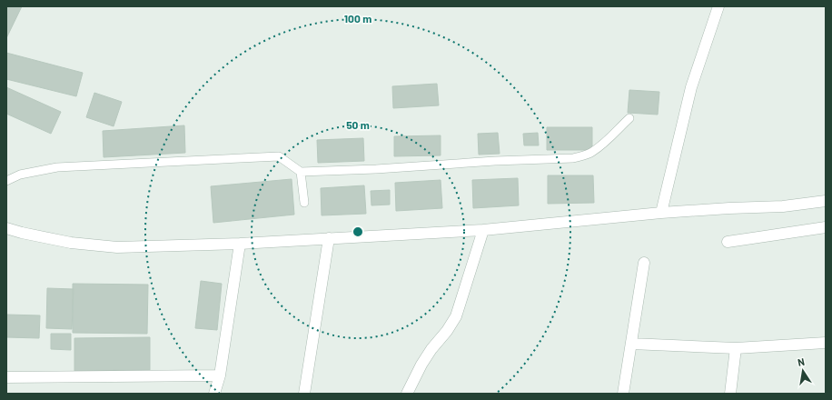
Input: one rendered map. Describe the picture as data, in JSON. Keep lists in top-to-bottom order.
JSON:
{
  "north": "top",
  "rings": ["100 m", "50 m"]
}
